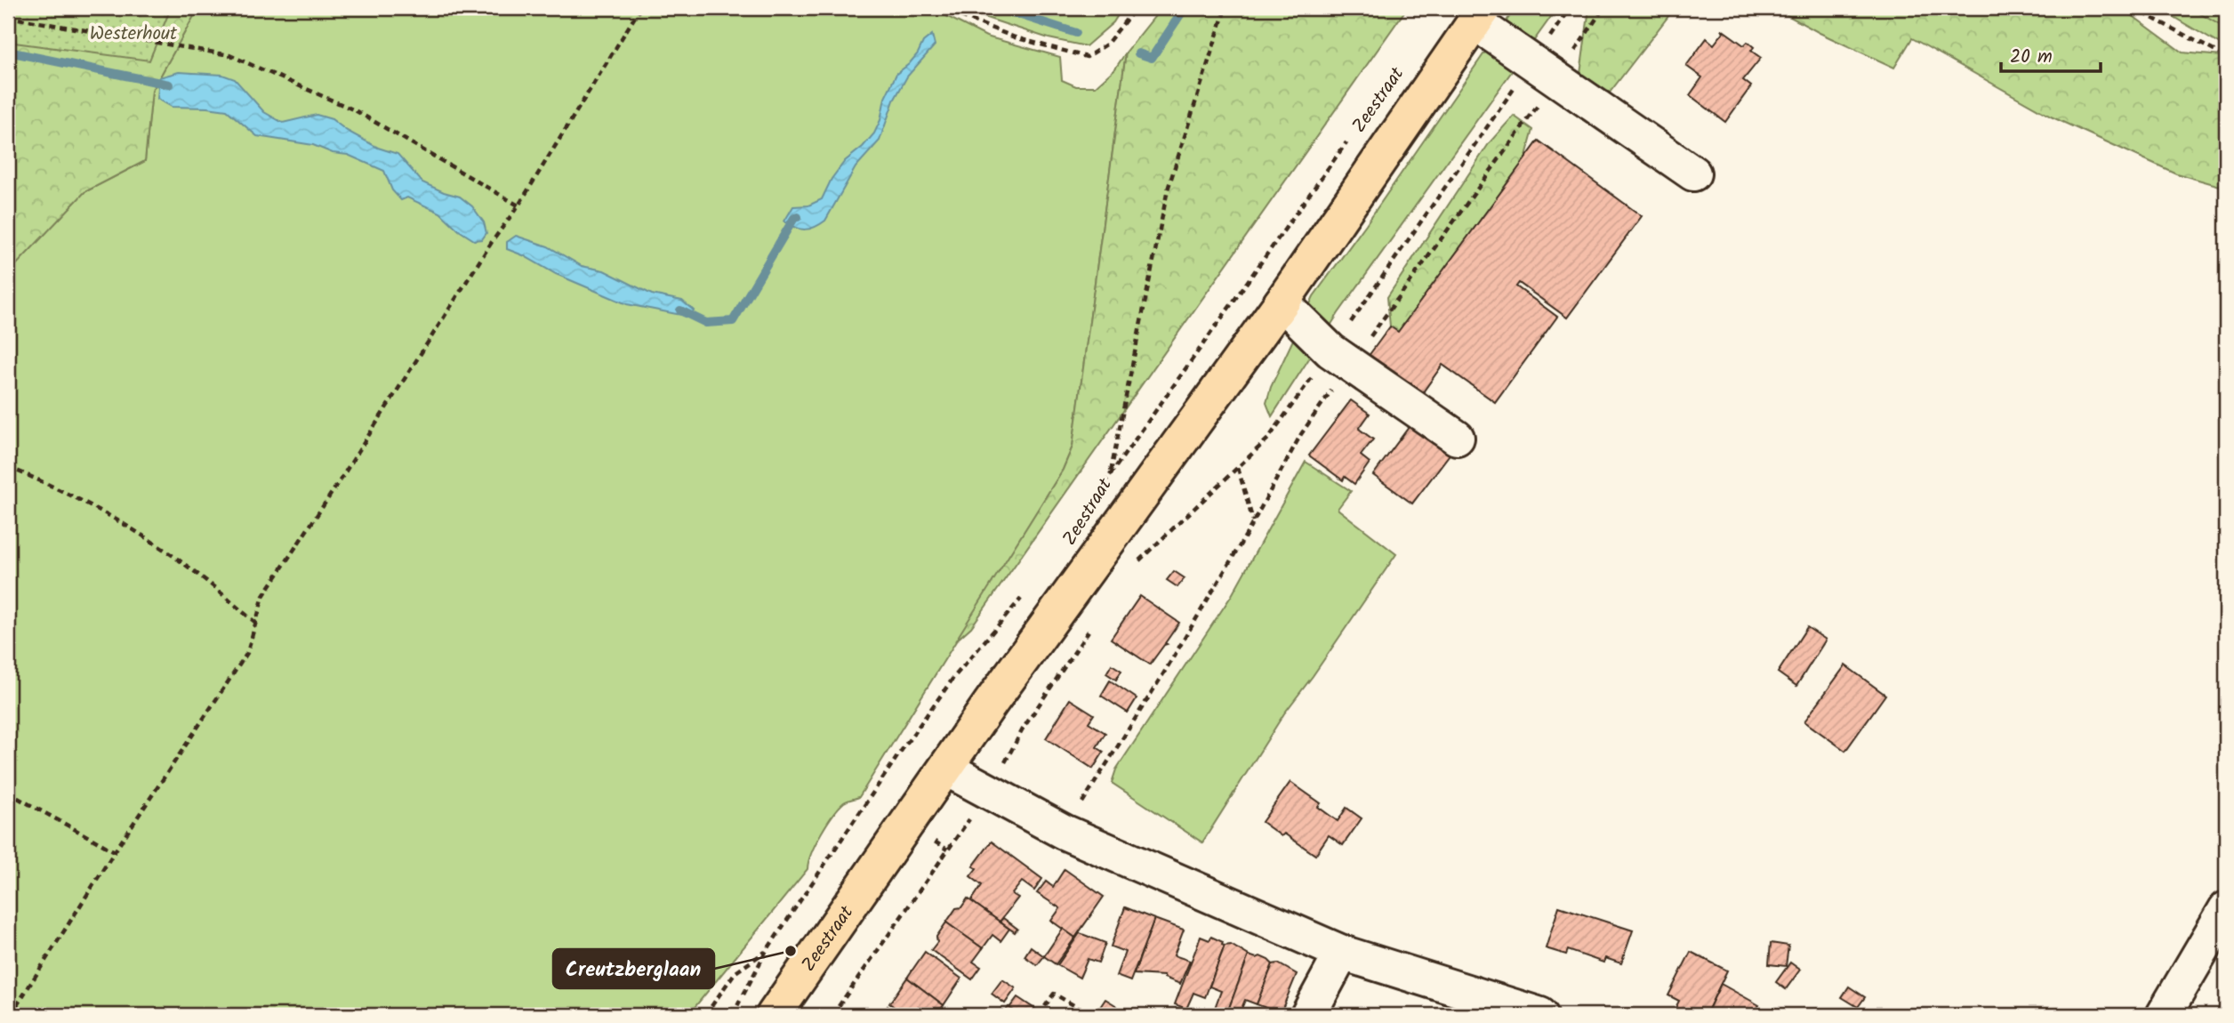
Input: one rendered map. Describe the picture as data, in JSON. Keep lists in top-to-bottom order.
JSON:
{
  "streets": {
    "main road": ["Zeestraat"]
  },
  "parks": ["Westerhout"],
  "places": ["Creutzberglaan"],
  "scale_bar": "20 m"
}
